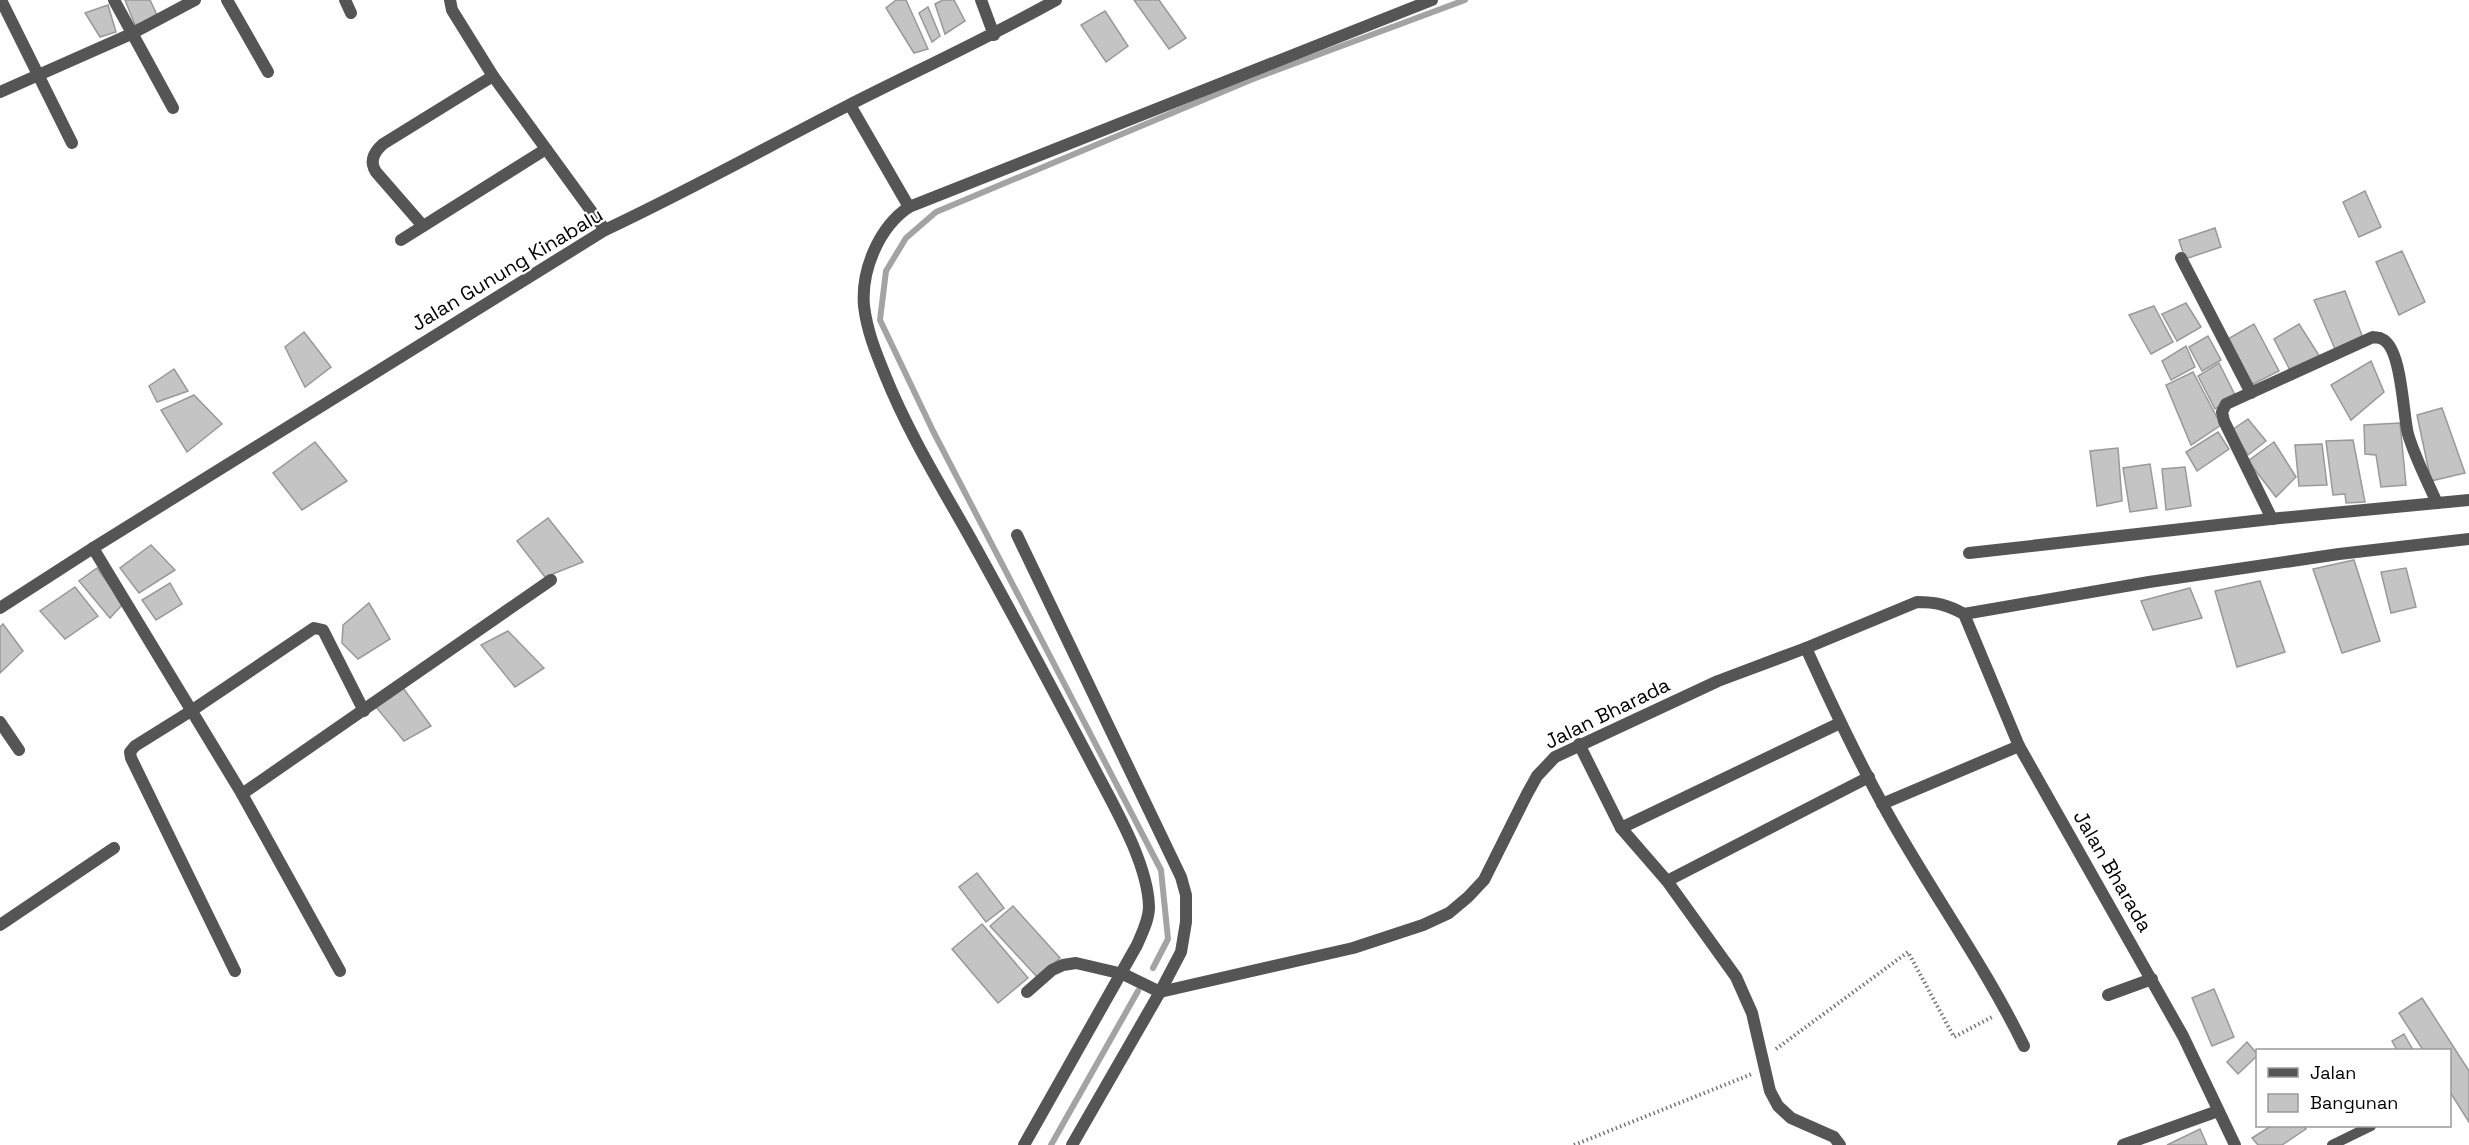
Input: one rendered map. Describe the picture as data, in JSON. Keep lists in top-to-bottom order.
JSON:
{
  "streets": {
    "street": ["Jalan Gunung Kinabalu", "Jalan Bharada"]
  },
  "legend": ["Jalan", "Bangunan"]
}
